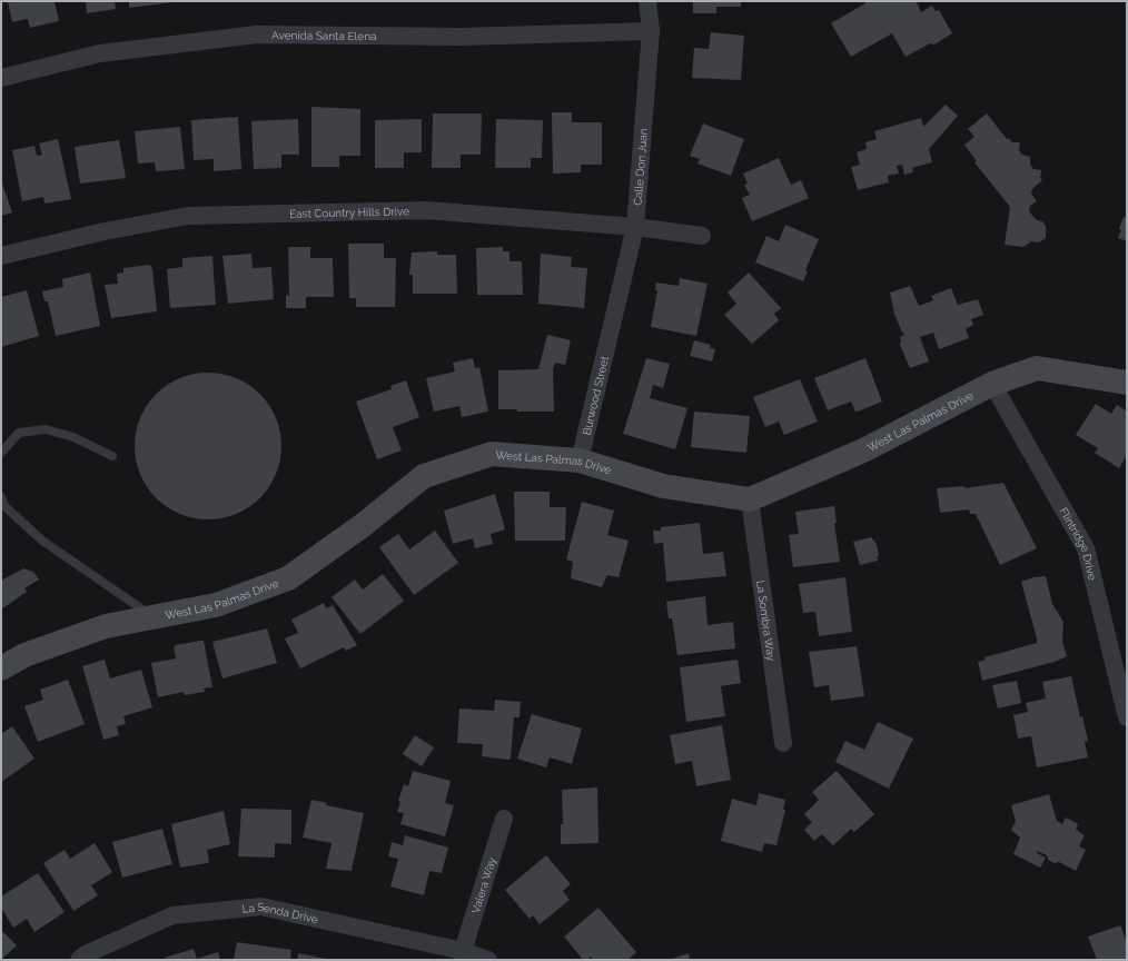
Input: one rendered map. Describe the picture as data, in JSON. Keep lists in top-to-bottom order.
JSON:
{
  "streets": {
    "street": [
      "Avenida Santa Elena",
      "Calle Don Juan",
      "East Country Hills Drive",
      "Burwood Street",
      "West Las Palmas Drive",
      "Flintridge Drive",
      "La Sombra Way",
      "Valera Way",
      "La Senda Drive"
    ]
  },
  "crossings": [
    ["Avenida Santa Elena", "Calle Don Juan"],
    ["Calle Don Juan", "East Country Hills Drive"],
    ["Calle Don Juan", "Burwood Street"],
    ["Burwood Street", "West Las Palmas Drive"],
    ["West Las Palmas Drive", "Flintridge Drive"],
    ["West Las Palmas Drive", "La Sombra Way"],
    ["Valera Way", "La Senda Drive"]
  ]
}
